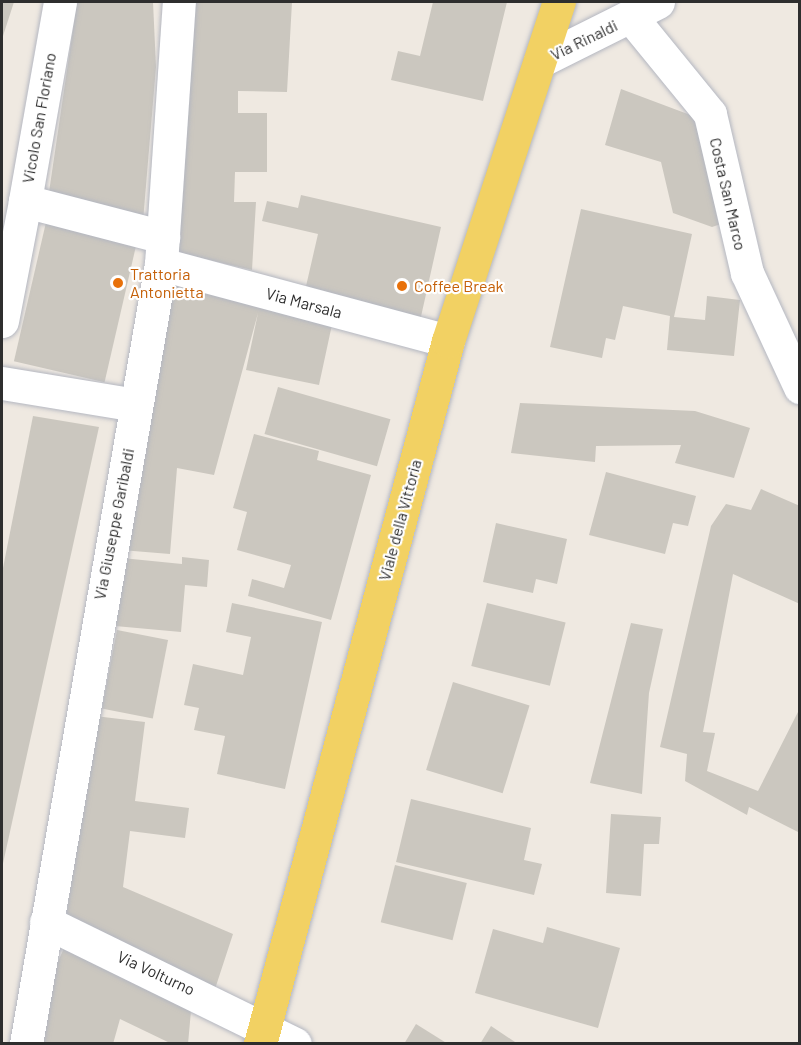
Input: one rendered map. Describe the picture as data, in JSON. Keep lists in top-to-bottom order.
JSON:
{
  "streets": {
    "main road": ["Viale della Vittoria"],
    "street": [
      "Via Rinaldi",
      "Vicolo San Floriano",
      "Costa San Marco",
      "Via Marsala",
      "Via Giuseppe Garibaldi",
      "Via Volturno"
    ]
  },
  "crossings": [
    ["Via Rinaldi", "Costa San Marco"],
    ["Via Rinaldi", "Viale della Vittoria"],
    ["Vicolo San Floriano", "Via Marsala"],
    ["Vicolo San Floriano", "Via Giuseppe Garibaldi"],
    ["Via Marsala", "Viale della Vittoria"],
    ["Via Marsala", "Via Giuseppe Garibaldi"],
    ["Viale della Vittoria", "Via Volturno"],
    ["Via Giuseppe Garibaldi", "Via Volturno"]
  ],
  "places": ["Trattoria Antonietta", "Coffee Break"]
}
